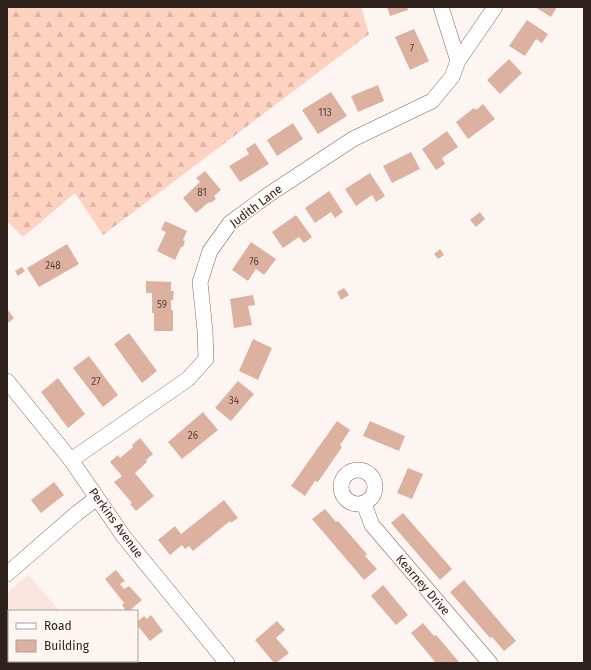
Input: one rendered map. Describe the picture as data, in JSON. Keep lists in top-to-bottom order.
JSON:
{
  "streets": {
    "street": ["Judith Lane", "Perkins Avenue", "Kearney Drive"]
  },
  "crossings": [
    ["Judith Lane", "Perkins Avenue"]
  ],
  "house_numbers": [
    "7",
    "113",
    "81",
    "76",
    "248",
    "59",
    "27",
    "34",
    "26"
  ],
  "legend": ["Road", "Building"]
}
